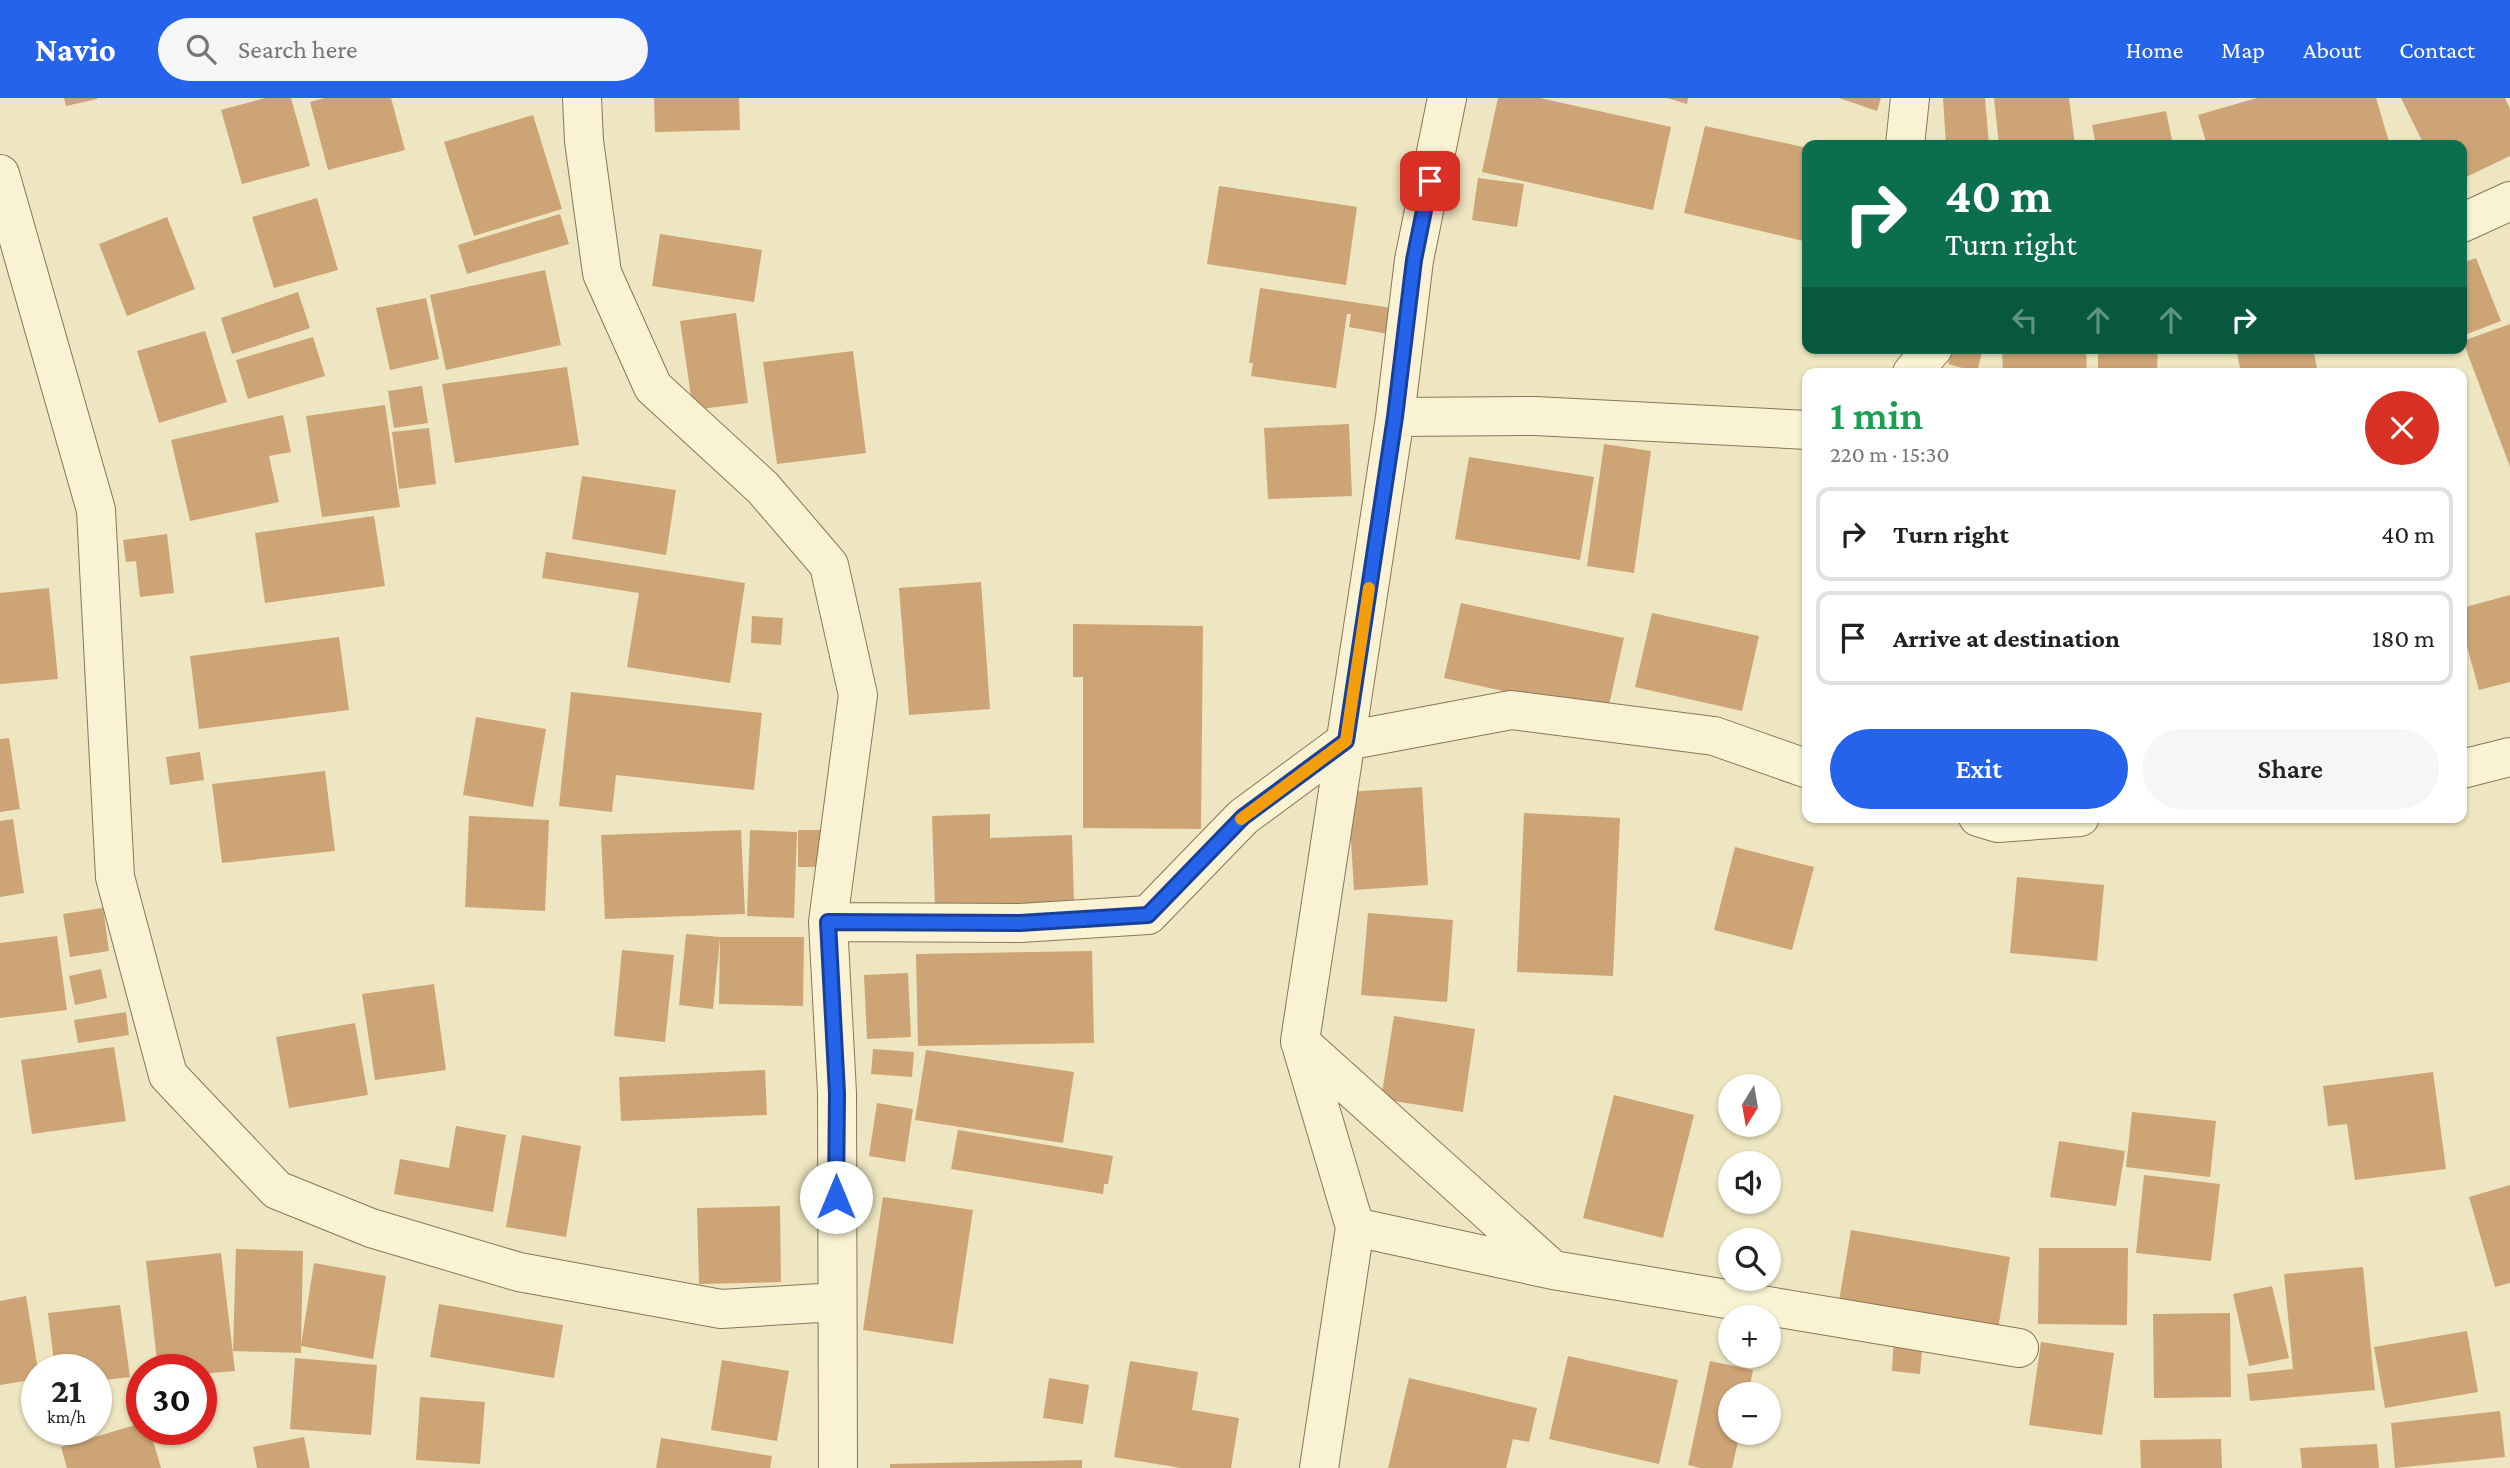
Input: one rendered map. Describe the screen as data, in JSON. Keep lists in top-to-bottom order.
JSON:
{
  "north": "bottom",
  "page": {
    "header": "Navio",
    "search": "Search here",
    "nav": [
      "Home",
      "Map",
      "About",
      "Contact"
    ],
    "turn": ["40 m", "Turn right"],
    "heading": ["1 min", "220 m · 15:30"],
    "list": [
      {
        "name": "Turn right",
        "value": "40 m"
      },
      {
        "name": "Arrive at destination",
        "value": "180 m"
      }
    ],
    "buttons": ["Exit", "Share"],
    "map_buttons": ["+", "−"],
    "speed": "21 km/h",
    "limit": "30"
  }
}
